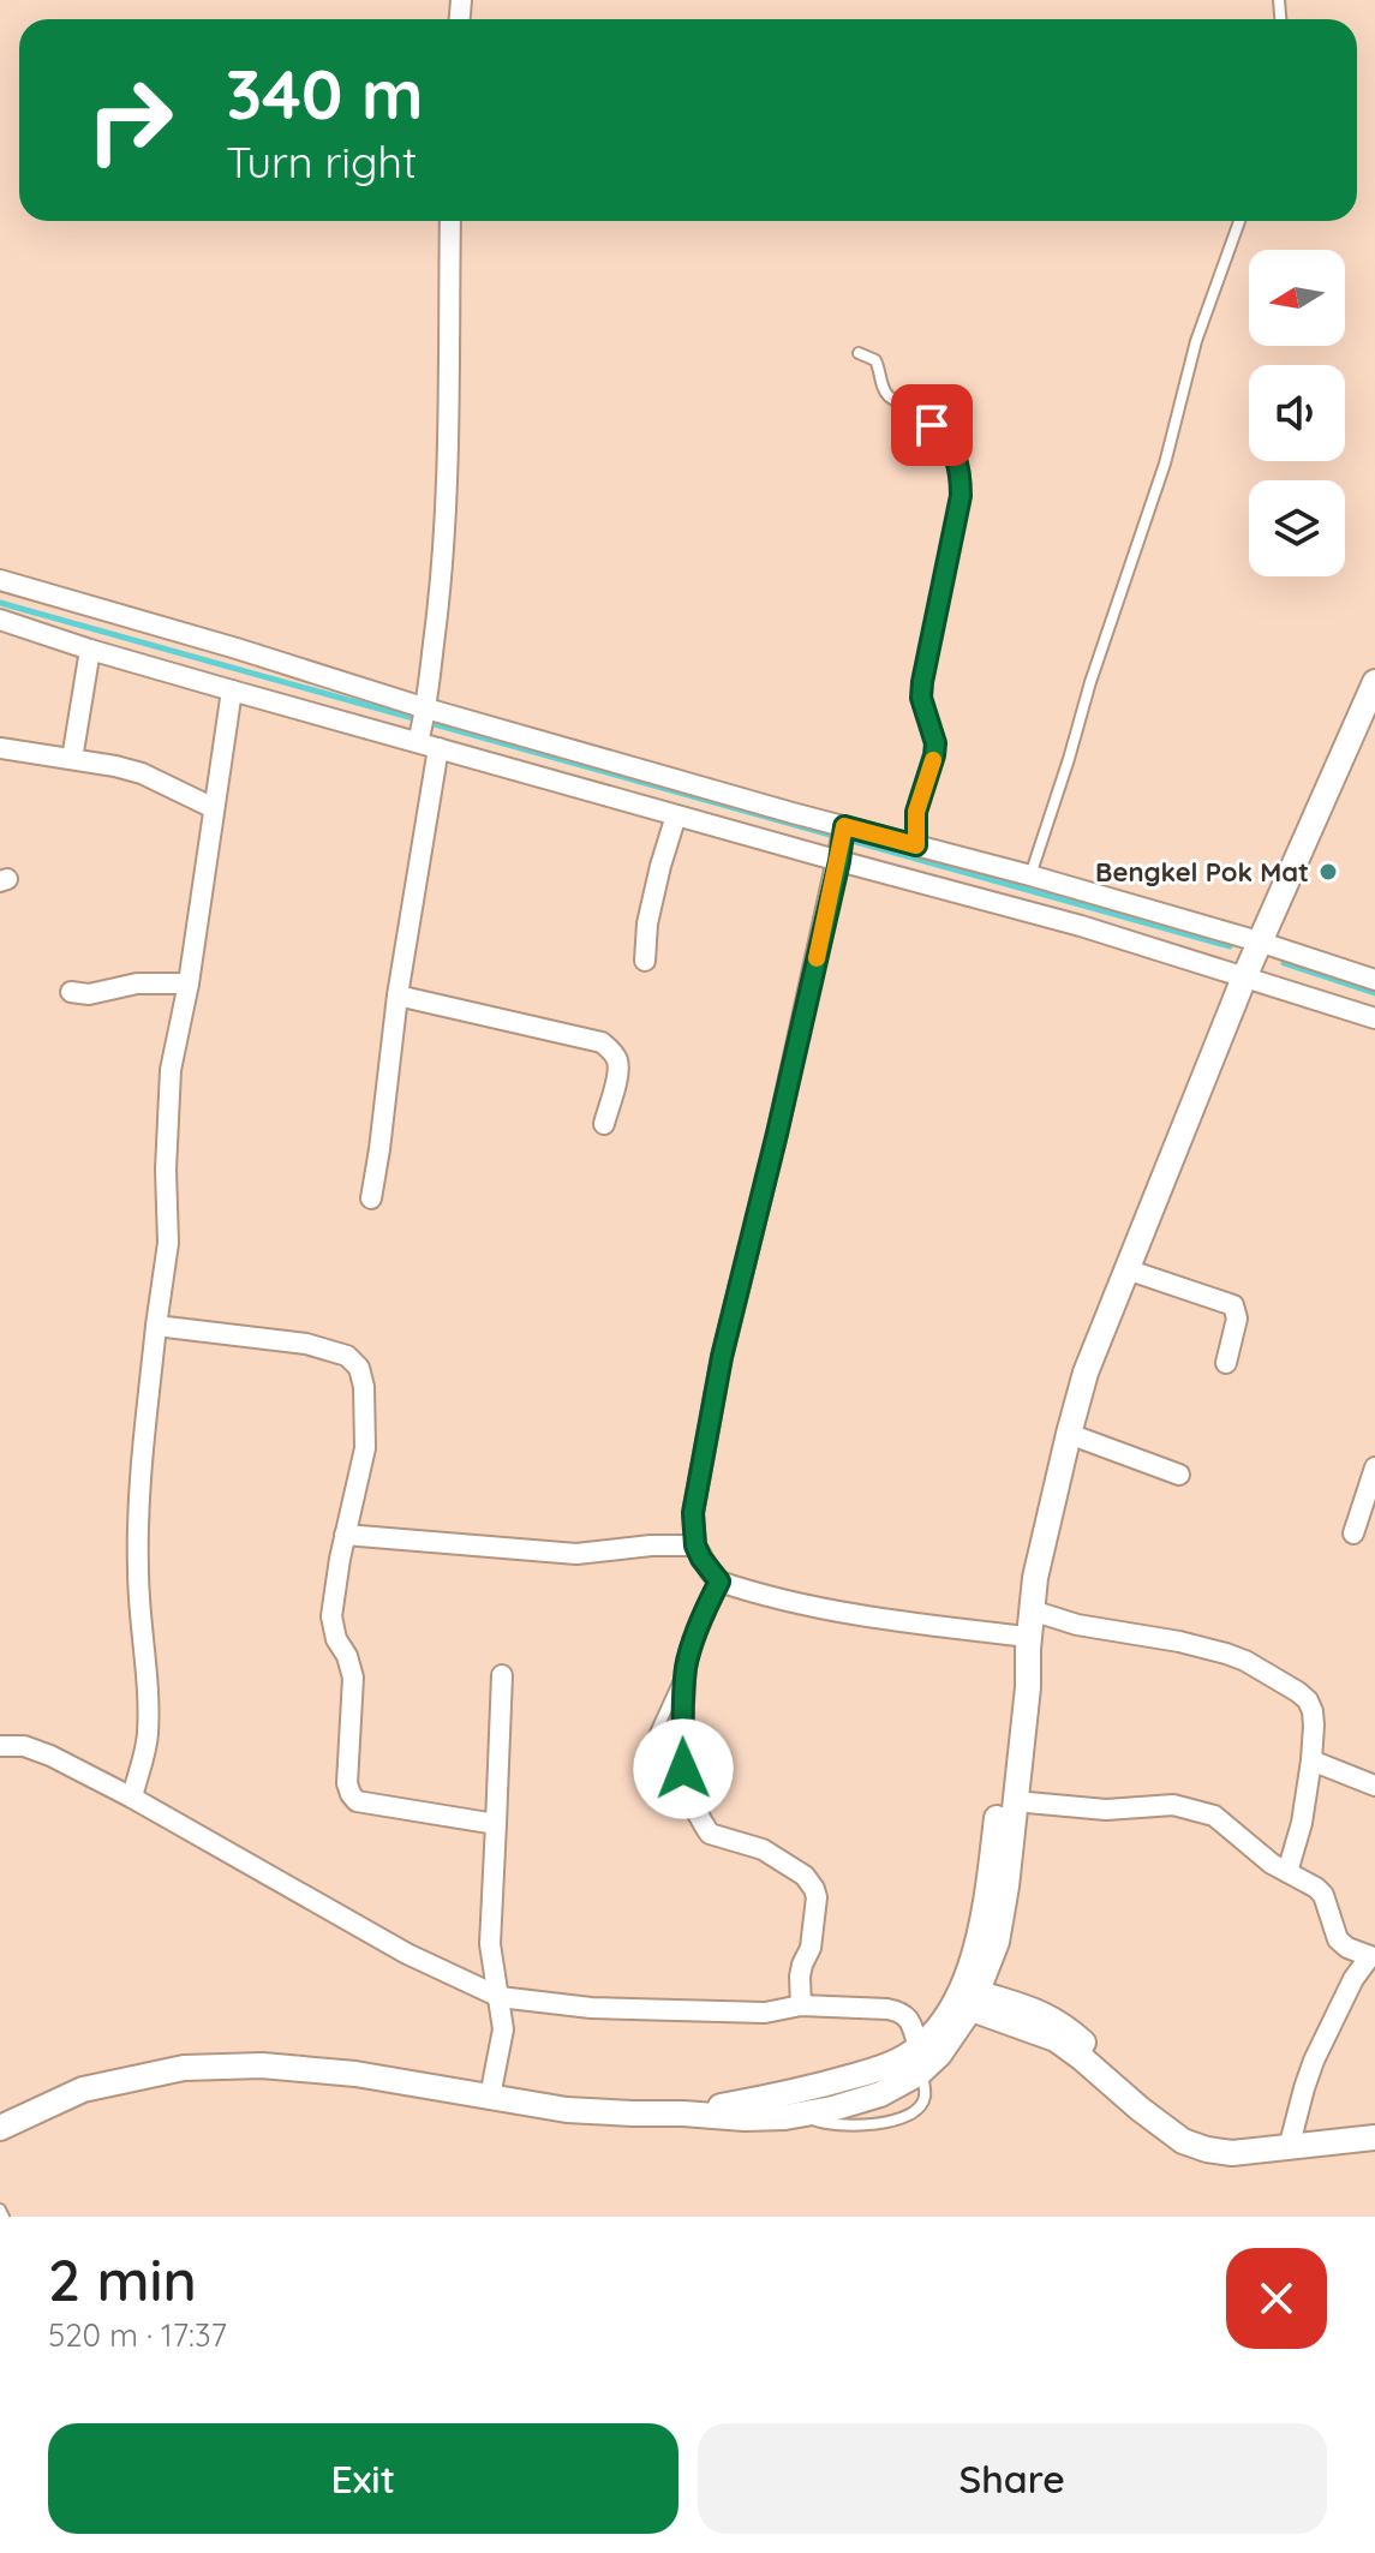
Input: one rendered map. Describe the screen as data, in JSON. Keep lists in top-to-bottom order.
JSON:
{
  "places": ["Bengkel Pok Mat"],
  "north": "left",
  "page": {
    "turn": ["340 m", "Turn right"],
    "heading": ["2 min", "520 m · 17:37"],
    "buttons": ["Exit", "Share"]
  }
}
